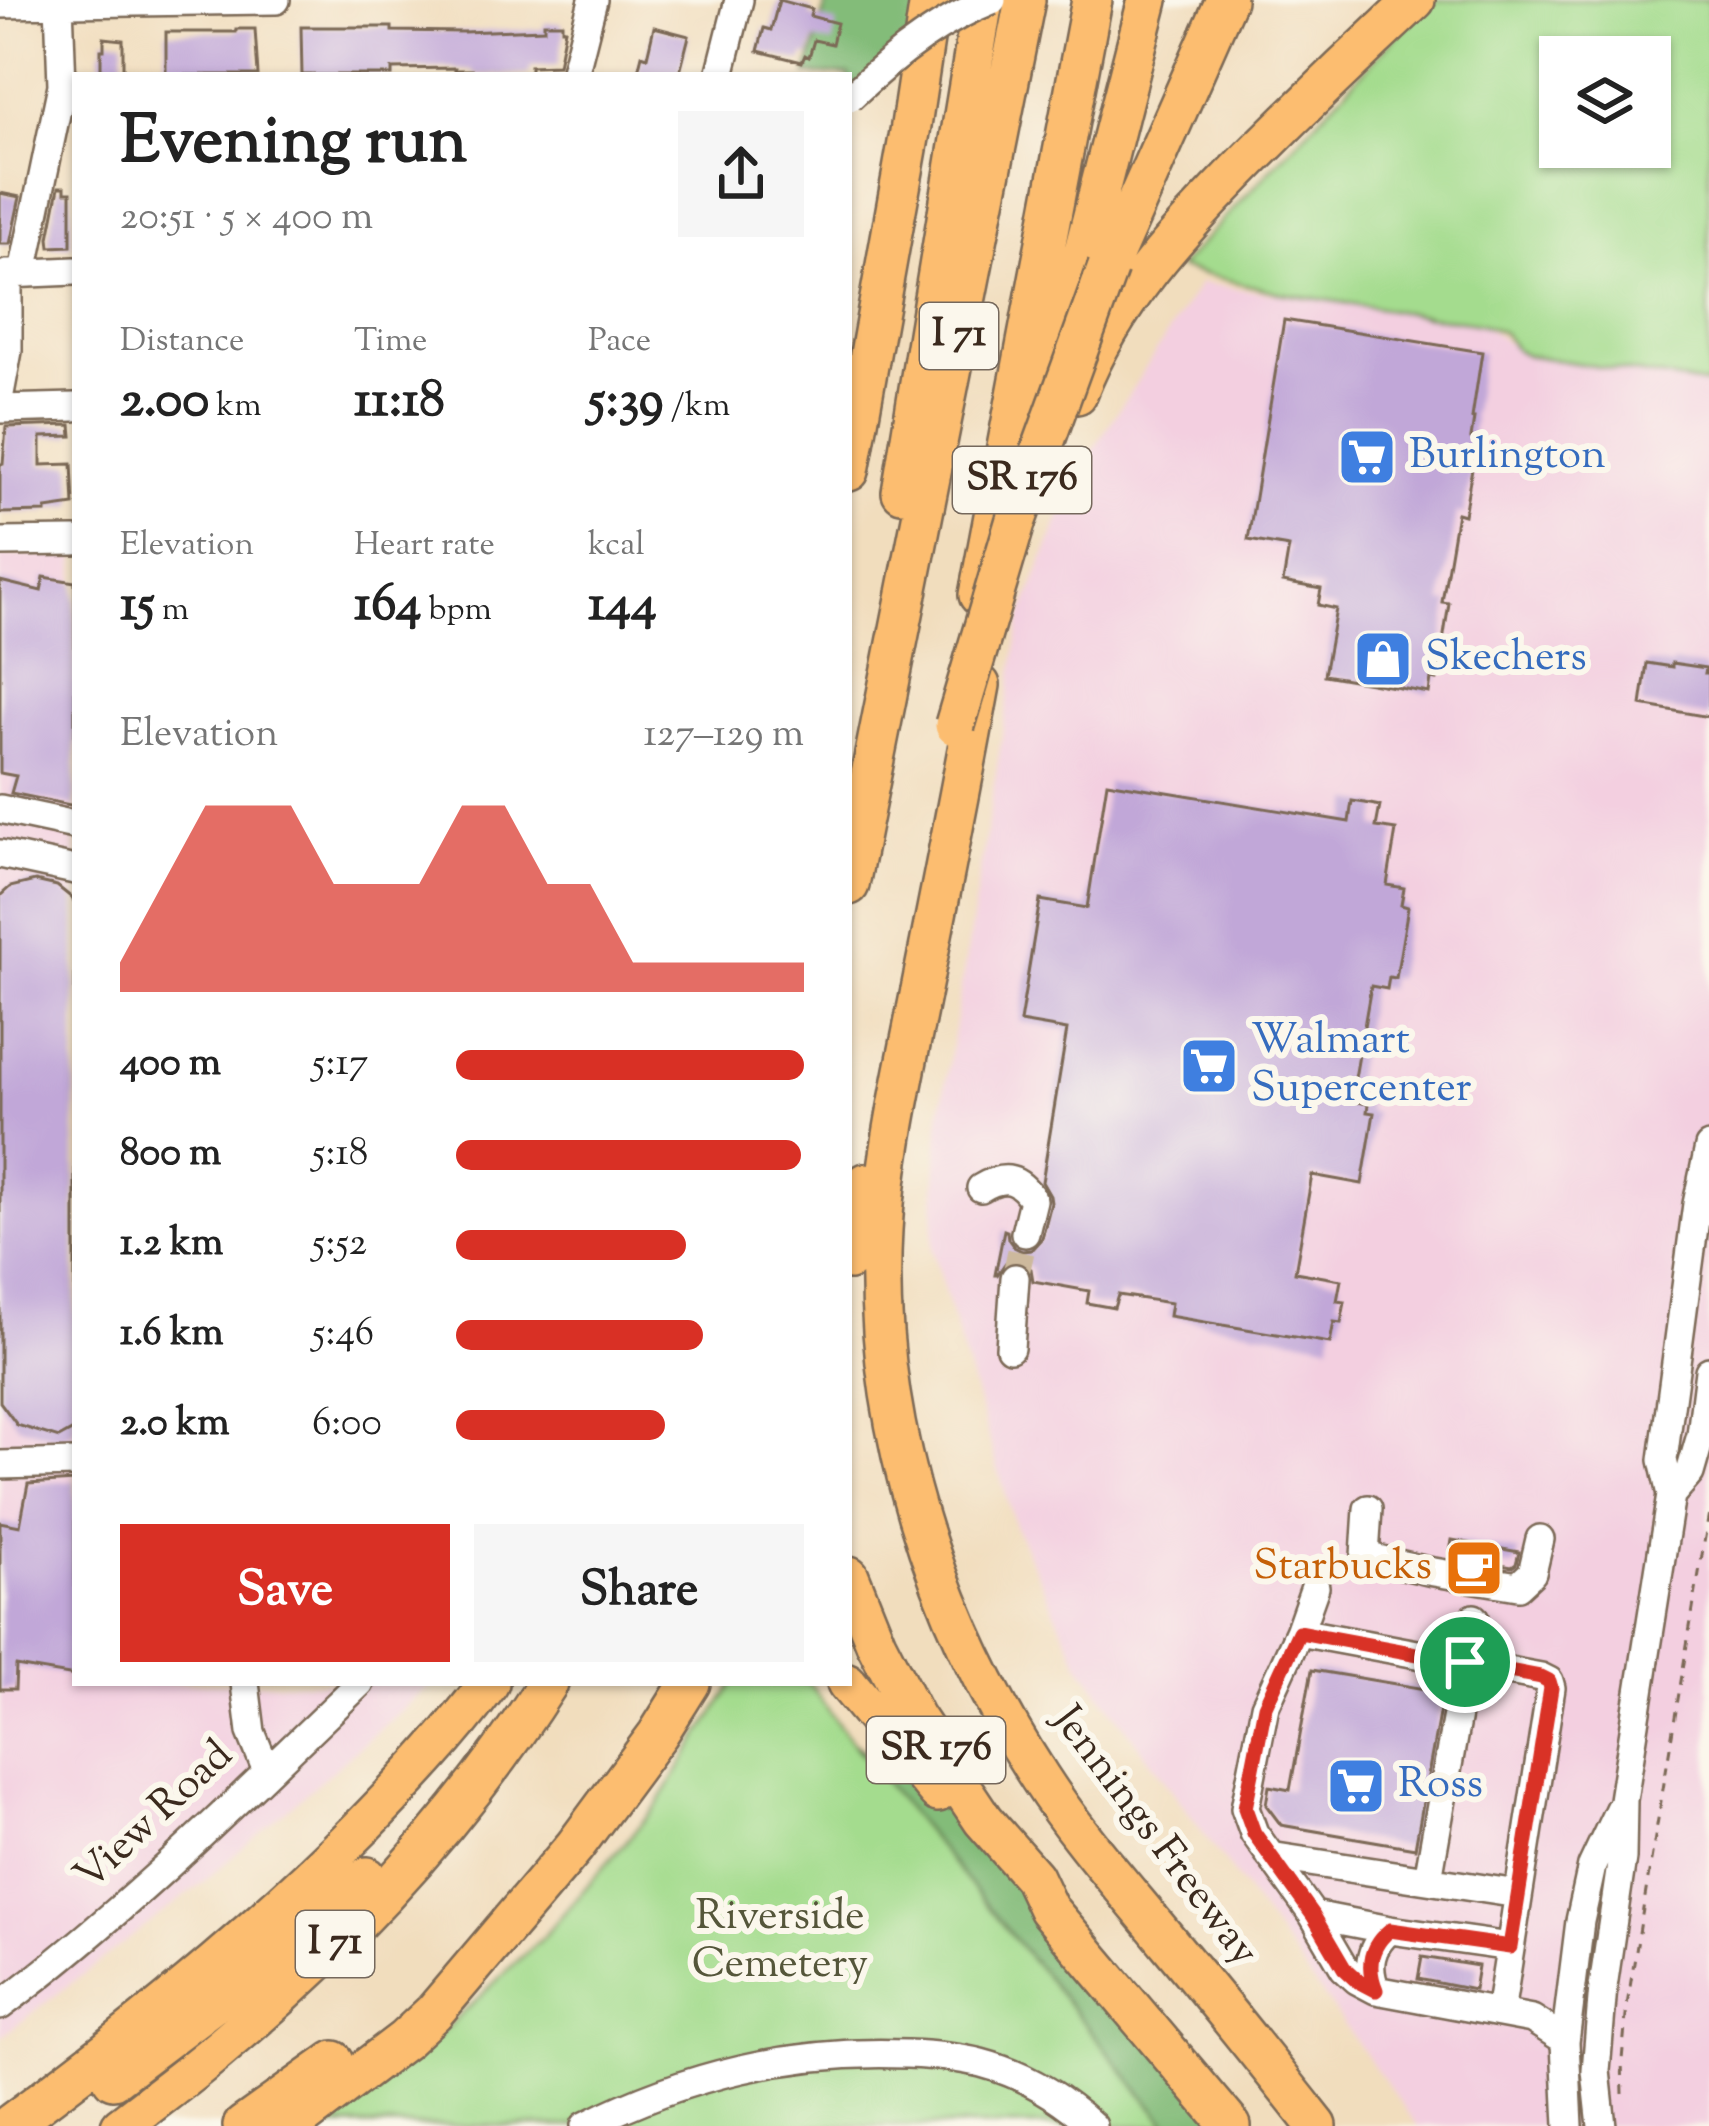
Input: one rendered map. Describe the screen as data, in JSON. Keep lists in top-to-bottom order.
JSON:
{
  "streets": {
    "highway": ["I 71", "SR 176", "Jennings Freeway"],
    "street": ["View Road"]
  },
  "crossings": [
    ["I 71", "Jennings Freeway"]
  ],
  "parks": ["Riverside Cemetery"],
  "places": {
    "supermarket": ["Burlington", "Walmart Supercenter", "Ross"],
    "shop": ["Skechers"],
    "cafe": ["Starbucks"]
  },
  "page": {
    "heading": ["Evening run", "20:51 · 5 × 400 m"],
    "stats": [
      ["Distance", "2.00 km"],
      ["Time", "11:18"],
      ["Pace", "5:39 /km"],
      ["Elevation", "15 m"],
      ["Heart rate", "164 bpm"],
      ["kcal", "144"]
    ],
    "chart": ["Elevation", "127–129 m"],
    "list": [
      {
        "name": "400 m",
        "note": "5:17"
      },
      {
        "name": "800 m",
        "note": "5:18"
      },
      {
        "name": "1.2 km",
        "note": "5:52"
      },
      {
        "name": "1.6 km",
        "note": "5:46"
      },
      {
        "name": "2.0 km",
        "note": "6:00"
      }
    ],
    "buttons": ["Save", "Share"]
  }
}
